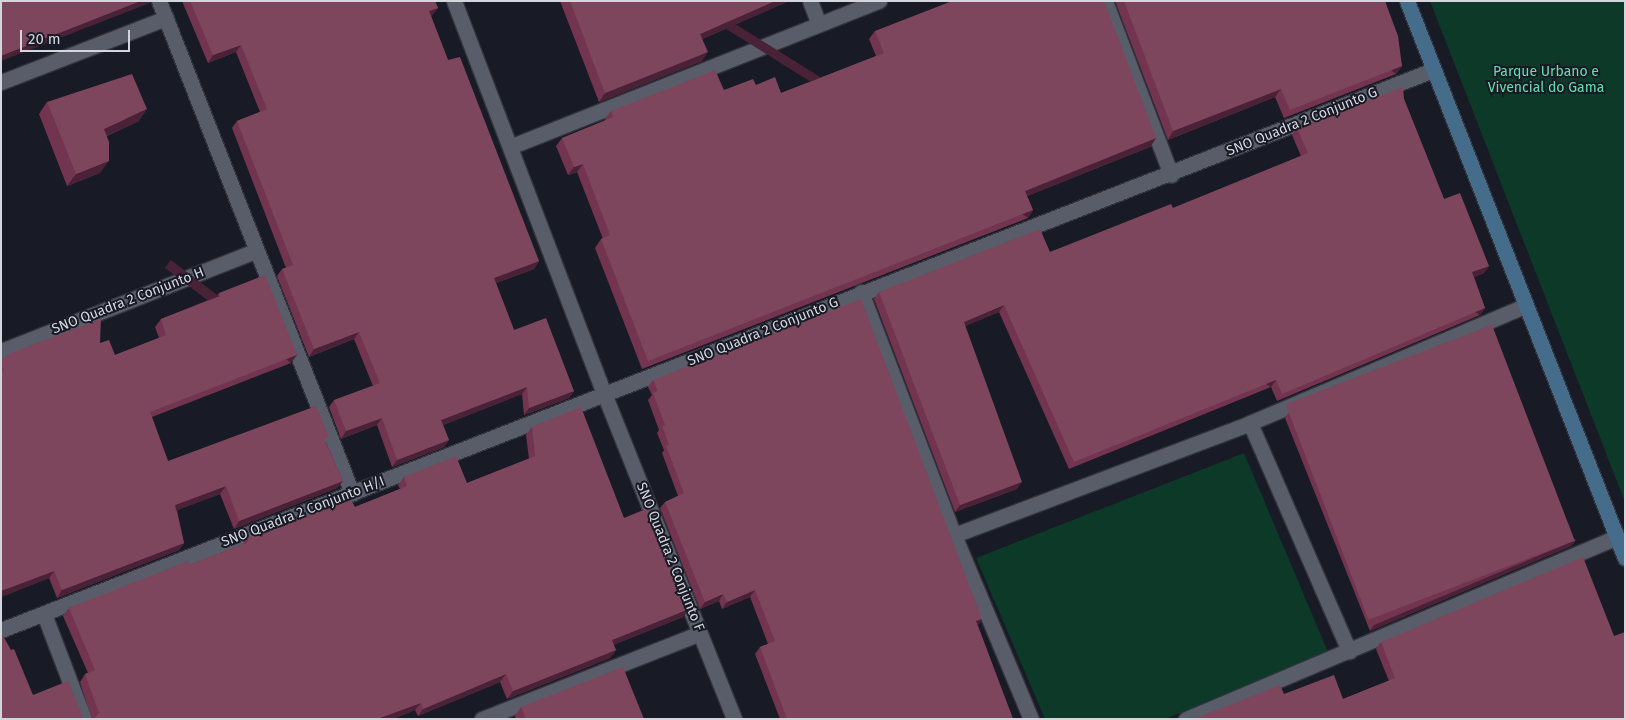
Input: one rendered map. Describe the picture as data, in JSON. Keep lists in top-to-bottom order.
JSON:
{
  "streets": {
    "street": [
      "SNO Quadra 2 Conjunto G",
      "SNO Quadra 2 Conjunto H",
      "SNO Quadra 2 Conjunto H/I",
      "SNO Quadra 2 Conjunto F"
    ]
  },
  "crossings": [
    ["SNO Quadra 2 Conjunto G", "SNO Quadra 2 Conjunto H/I"],
    ["SNO Quadra 2 Conjunto G", "SNO Quadra 2 Conjunto F"],
    ["SNO Quadra 2 Conjunto H/I", "SNO Quadra 2 Conjunto F"]
  ],
  "parks": ["Parque Urbano e Vivencial do Gama"],
  "scale_bar": "20 m"
}
